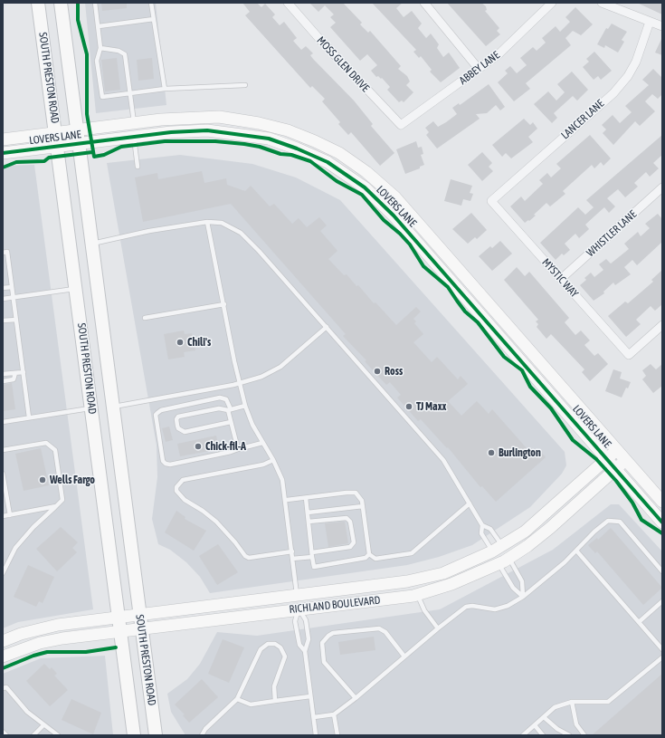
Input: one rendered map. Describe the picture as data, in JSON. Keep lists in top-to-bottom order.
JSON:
{
  "streets": {
    "main road": ["SOUTH PRESTON ROAD"],
    "street": [
      "MOSS GLEN DRIVE",
      "ABBEY LANE",
      "LANCER LANE",
      "LOVERS LANE",
      "WHISTLER LANE",
      "MYSTIC WAY",
      "RICHLAND BOULEVARD"
    ]
  },
  "crossings": [
    ["MOSS GLEN DRIVE", "ABBEY LANE"],
    ["SOUTH PRESTON ROAD", "LOVERS LANE"],
    ["SOUTH PRESTON ROAD", "RICHLAND BOULEVARD"],
    ["LANCER LANE", "MYSTIC WAY"],
    ["LOVERS LANE", "RICHLAND BOULEVARD"],
    ["WHISTLER LANE", "MYSTIC WAY"]
  ],
  "places": [
    "Chili's",
    "Ross",
    "TJ Maxx",
    "Chick-fil-A",
    "Burlington",
    "Wells Fargo"
  ]
}
